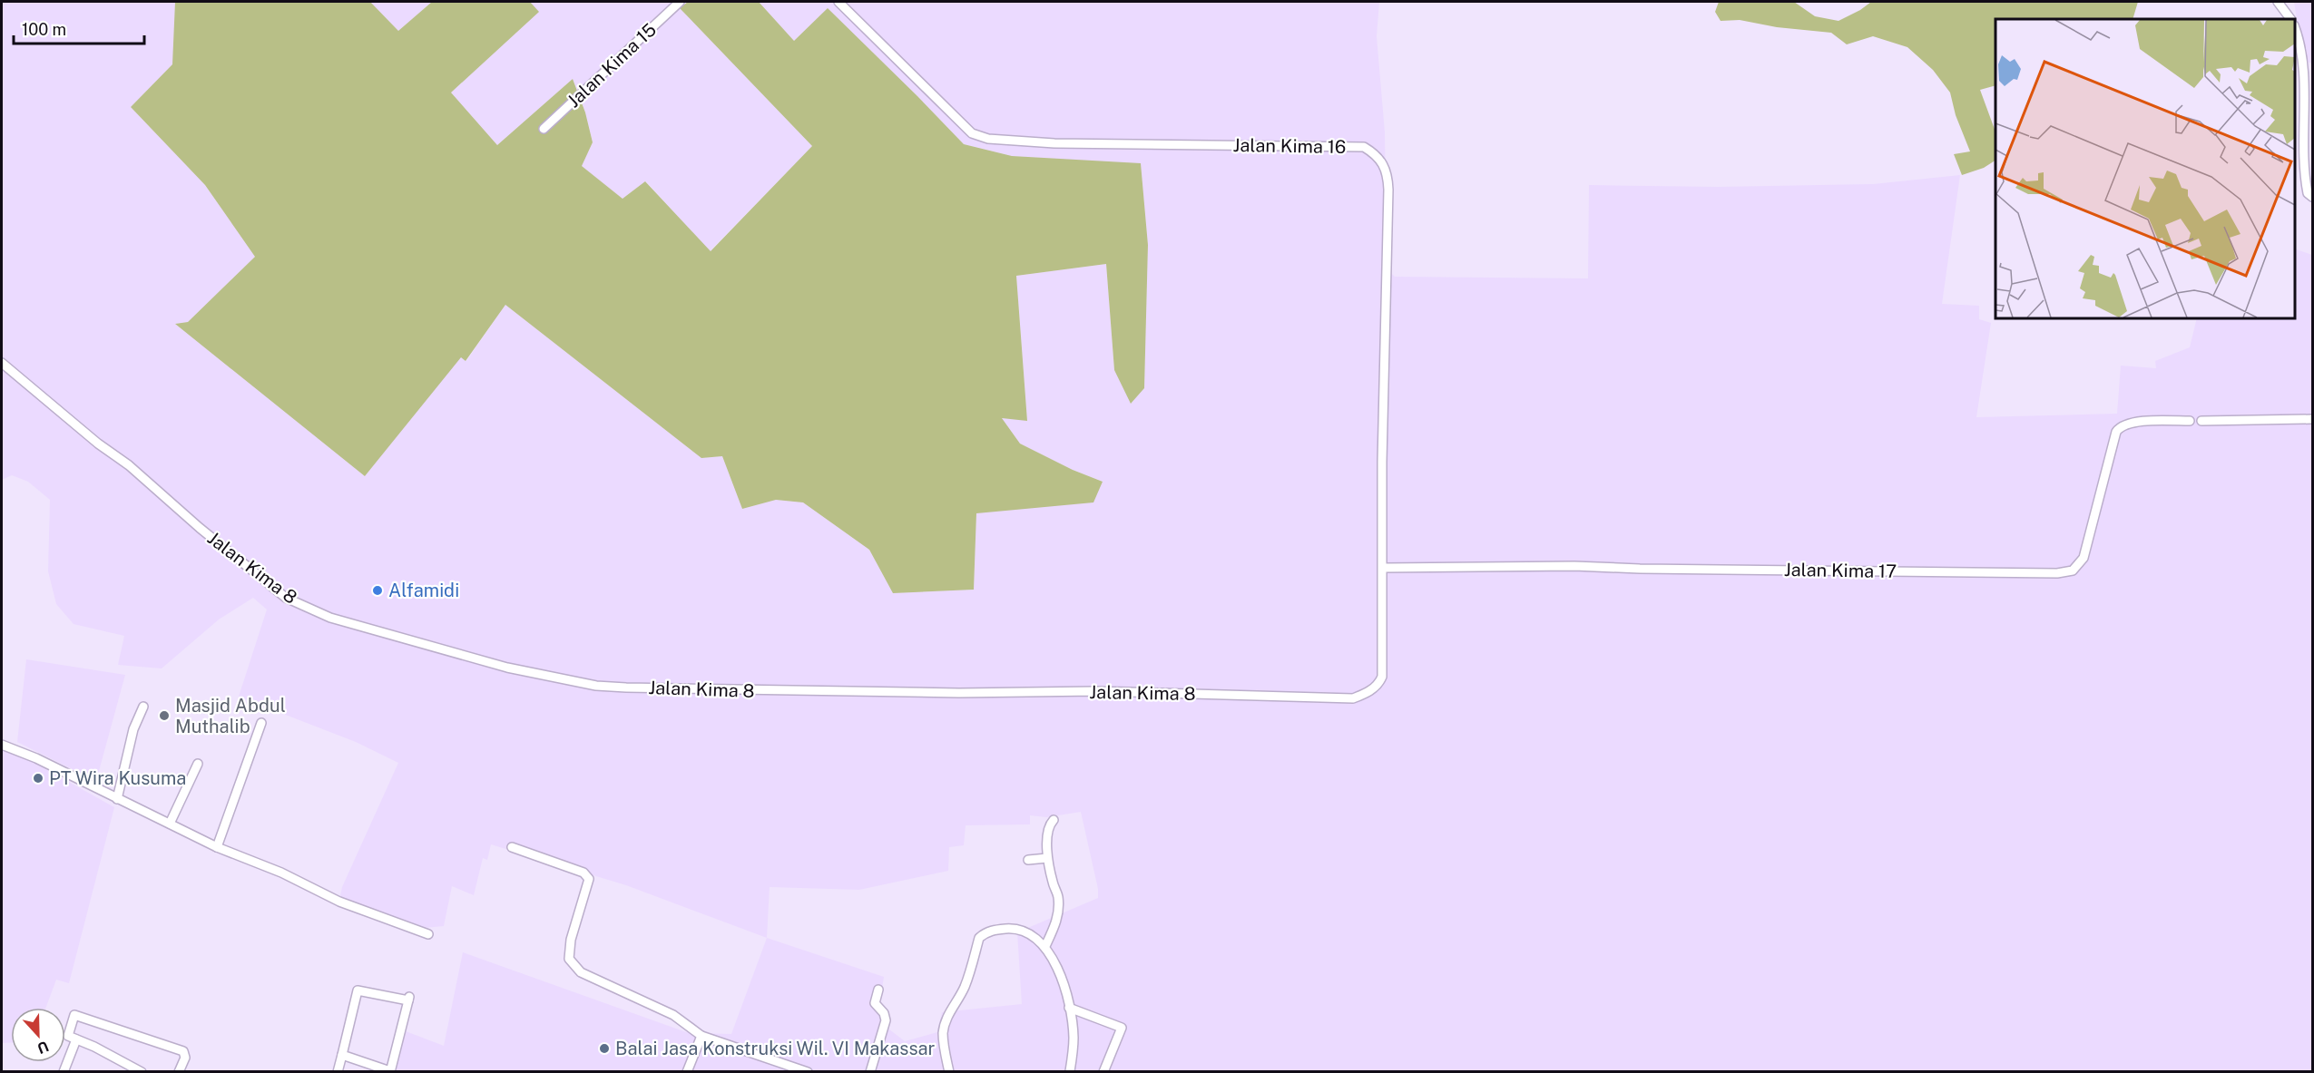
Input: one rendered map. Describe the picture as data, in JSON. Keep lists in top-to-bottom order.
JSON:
{
  "streets": {
    "street": [
      "Jalan Kima 15",
      "Jalan Kima 16",
      "Jalan Kima 8",
      "Jalan Kima 17"
    ]
  },
  "crossings": [
    ["Jalan Kima 16", "Jalan Kima 8"],
    ["Jalan Kima 16", "Jalan Kima 17"],
    ["Jalan Kima 8", "Jalan Kima 17"]
  ],
  "places": [
    "Alfamidi",
    "Masjid Abdul Muthalib",
    "PT Wira Kusuma",
    "Balai Jasa Konstruksi Wil. VI Makassar"
  ],
  "scale_bar": "100 m",
  "north": "bottom"
}
